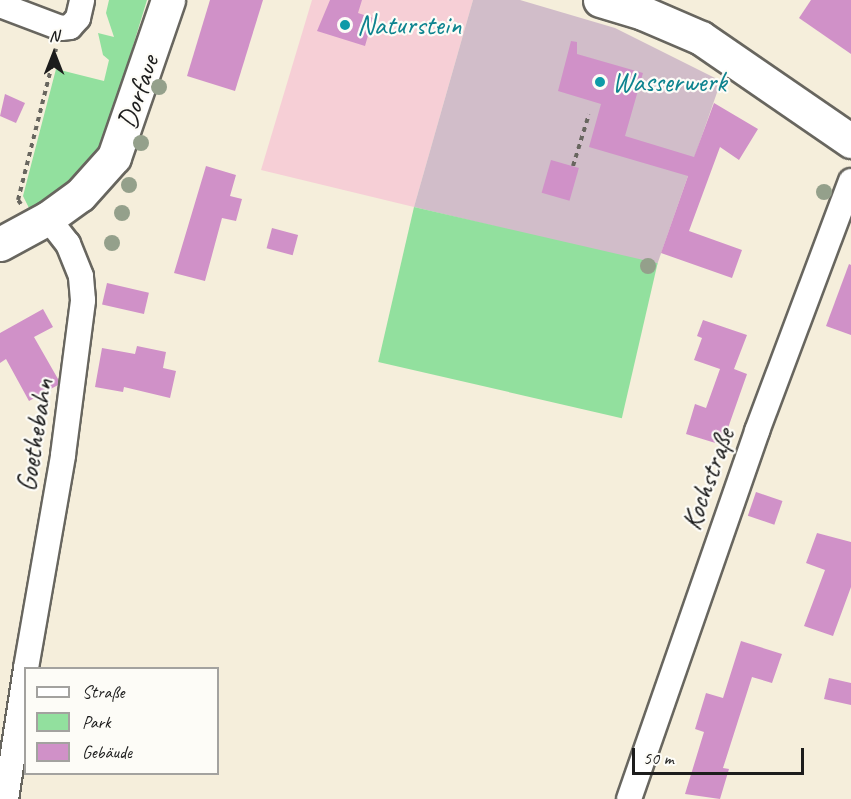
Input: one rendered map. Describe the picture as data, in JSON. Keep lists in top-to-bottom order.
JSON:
{
  "streets": {
    "street": ["Dorfaue", "Goethebahn", "Kochstraße"]
  },
  "crossings": [
    ["Dorfaue", "Goethebahn"]
  ],
  "places": ["Naturstein", "Wasserwerk"],
  "legend": ["Straße", "Park", "Gebäude"],
  "scale_bar": "50 m",
  "north": "top"
}
